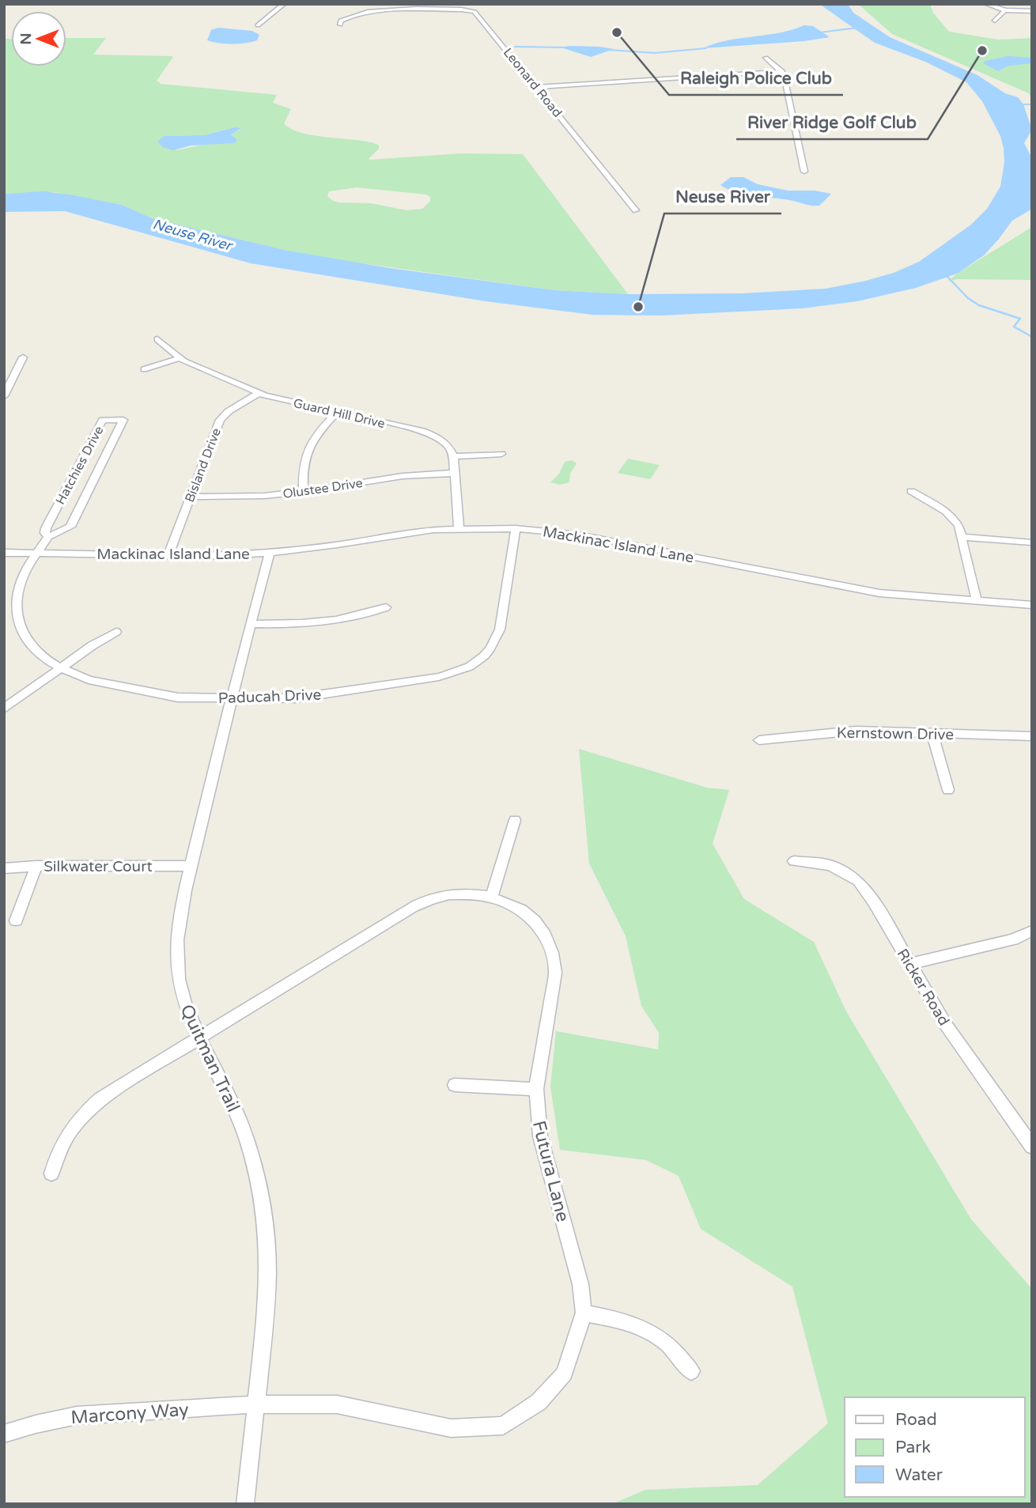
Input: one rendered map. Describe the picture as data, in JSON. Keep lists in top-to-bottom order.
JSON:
{
  "streets": {
    "street": [
      "Leonard Road",
      "Guard Hill Drive",
      "Hatchies Drive",
      "Bisland Drive",
      "Olustee Drive",
      "Mackinac Island Lane",
      "Paducah Drive",
      "Kernstown Drive",
      "Silkwater Court",
      "Ricker Road",
      "Quitman Trail",
      "Futura Lane",
      "Marcony Way"
    ]
  },
  "crossings": [
    ["Guard Hill Drive", "Bisland Drive"],
    ["Hatchies Drive", "Mackinac Island Lane"],
    ["Hatchies Drive", "Paducah Drive"],
    ["Bisland Drive", "Olustee Drive"],
    ["Bisland Drive", "Mackinac Island Lane"],
    ["Mackinac Island Lane", "Paducah Drive"],
    ["Mackinac Island Lane", "Quitman Trail"],
    ["Paducah Drive", "Quitman Trail"],
    ["Silkwater Court", "Quitman Trail"],
    ["Quitman Trail", "Futura Lane"],
    ["Quitman Trail", "Marcony Way"],
    ["Futura Lane", "Marcony Way"]
  ],
  "water": ["Neuse River"],
  "places": ["Raleigh Police Club", "River Ridge Golf Club", "Neuse River"],
  "legend": ["Road", "Park", "Water"],
  "north": "left"
}
